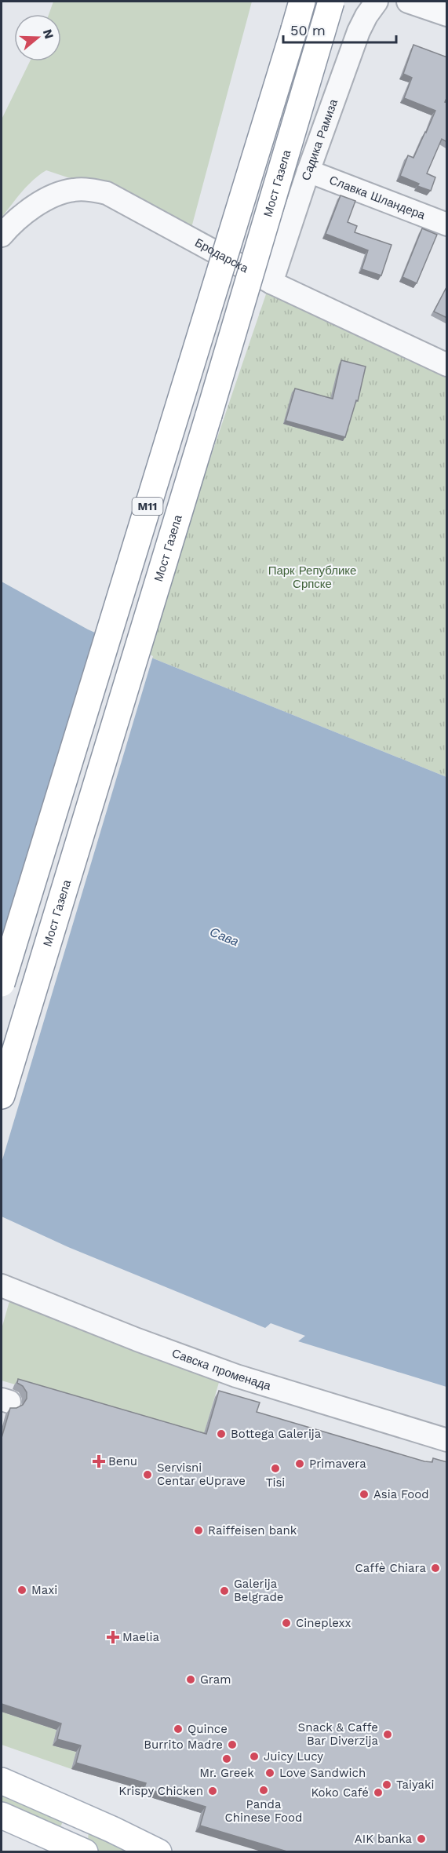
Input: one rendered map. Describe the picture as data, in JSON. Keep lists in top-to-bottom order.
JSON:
{
  "streets": {
    "main road": ["Мост Газела", "M11"],
    "street": [
      "Садика Рамиза",
      "Славка Шландера",
      "Бродарска",
      "Савска променада"
    ]
  },
  "crossings": [
    ["Садика Рамиза", "Славка Шландера"],
    ["Садика Рамиза", "Бродарска"]
  ],
  "water": ["Сава"],
  "parks": ["Парк Републике Српске"],
  "places": {
    "other": [
      "Bottega Galerija",
      "Primavera",
      "Tisi",
      "Servisni Centar eUprave",
      "Asia Food",
      "Raiffeisen bank",
      "Caffè Chiara",
      "Maxi",
      "Galerija Belgrade",
      "Cineplexx",
      "Gram",
      "Quince",
      "Snack & Caffe Bar Diverzija",
      "Burrito Madre",
      "Juicy Lucy",
      "Mr. Greek",
      "Love Sandwich",
      "Taiyaki",
      "Panda Chinese Food",
      "Krispy Chicken",
      "Koko Café",
      "AIK banka"
    ],
    "health": ["Benu", "Maelia"]
  },
  "scale_bar": "50 m",
  "north": "right"
}
